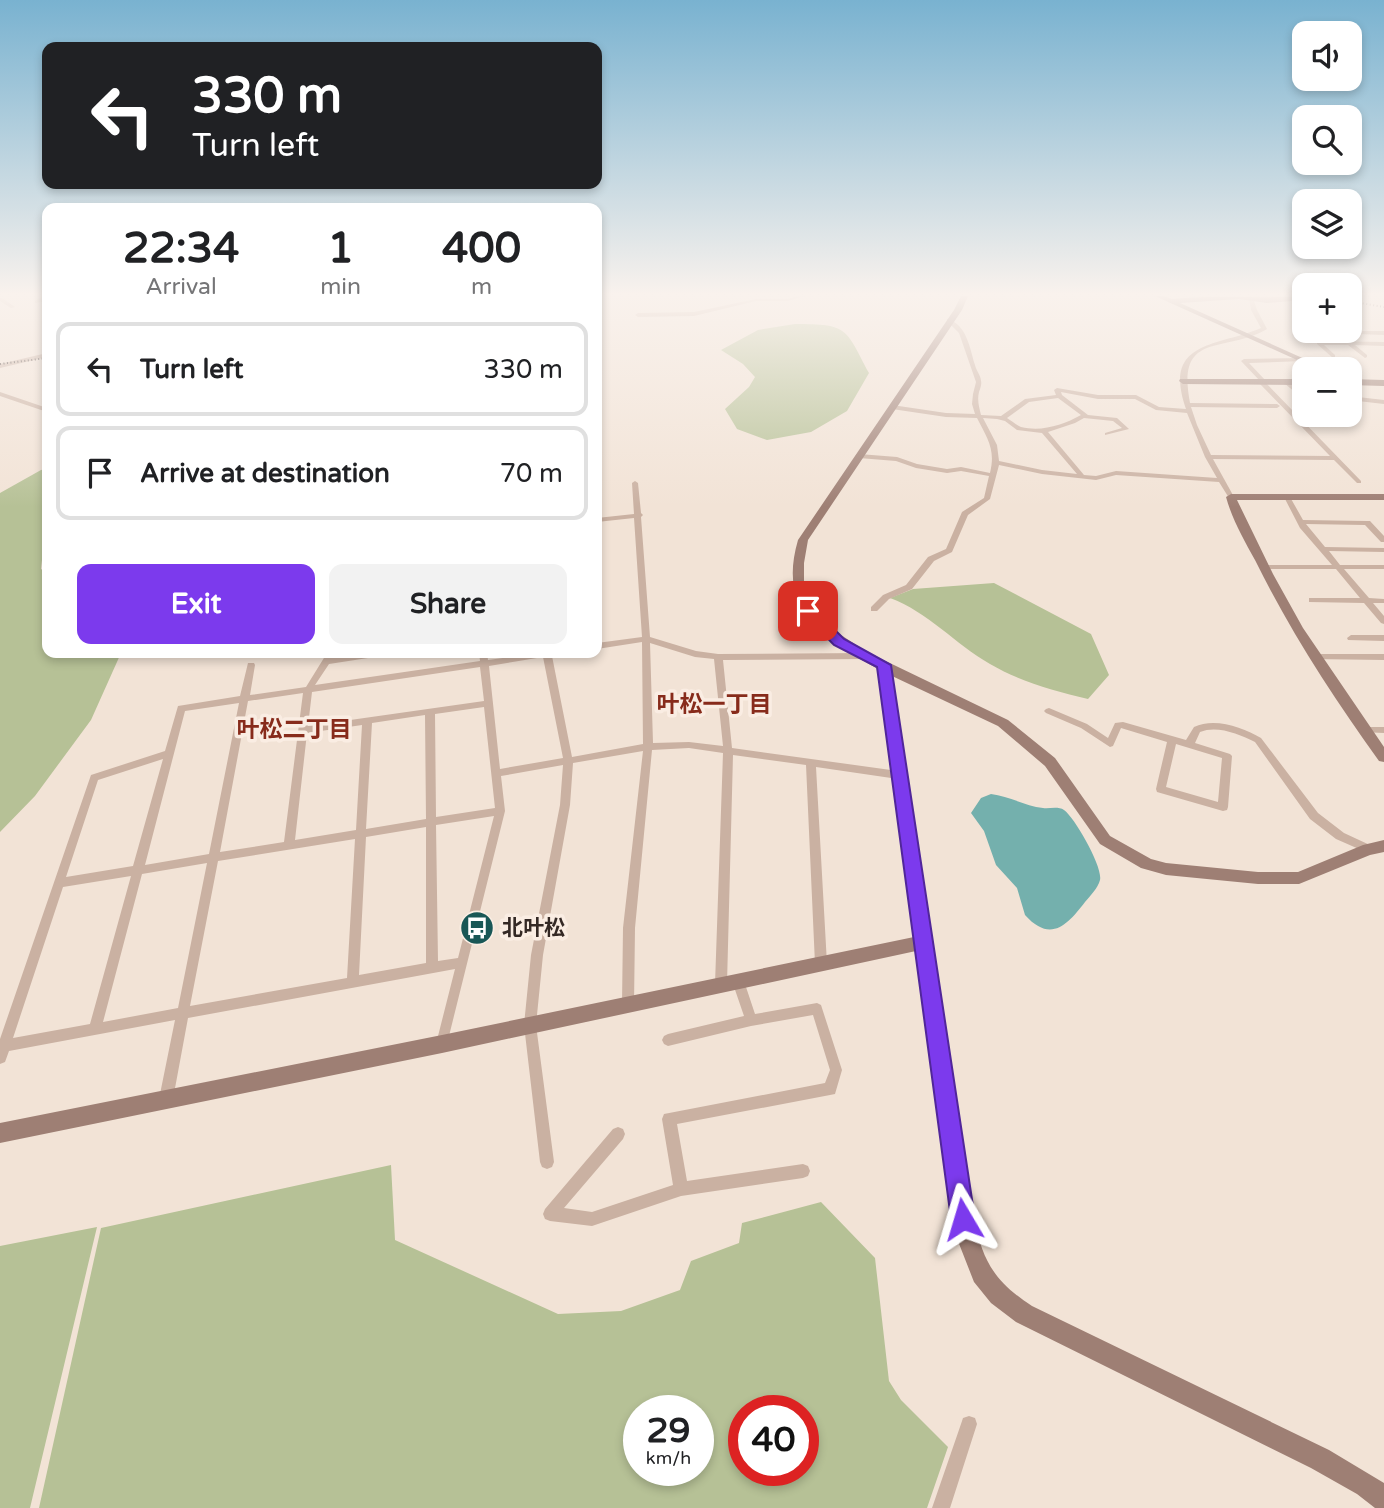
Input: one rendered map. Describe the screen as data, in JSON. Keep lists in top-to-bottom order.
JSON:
{
  "districts": ["叶松一丁目", "叶松二丁目"],
  "places": {
    "bus stop": ["北叶松"]
  },
  "page": {
    "map_buttons": ["+", "−"],
    "turn": ["330 m", "Turn left"],
    "eta": [
      "22:34",
      "Arrival",
      "1",
      "min",
      "400",
      "m"
    ],
    "list": [
      {
        "name": "Turn left",
        "value": "330 m"
      },
      {
        "name": "Arrive at destination",
        "value": "70 m"
      }
    ],
    "buttons": ["Exit", "Share"],
    "speed": "29 km/h",
    "limit": "40"
  }
}
